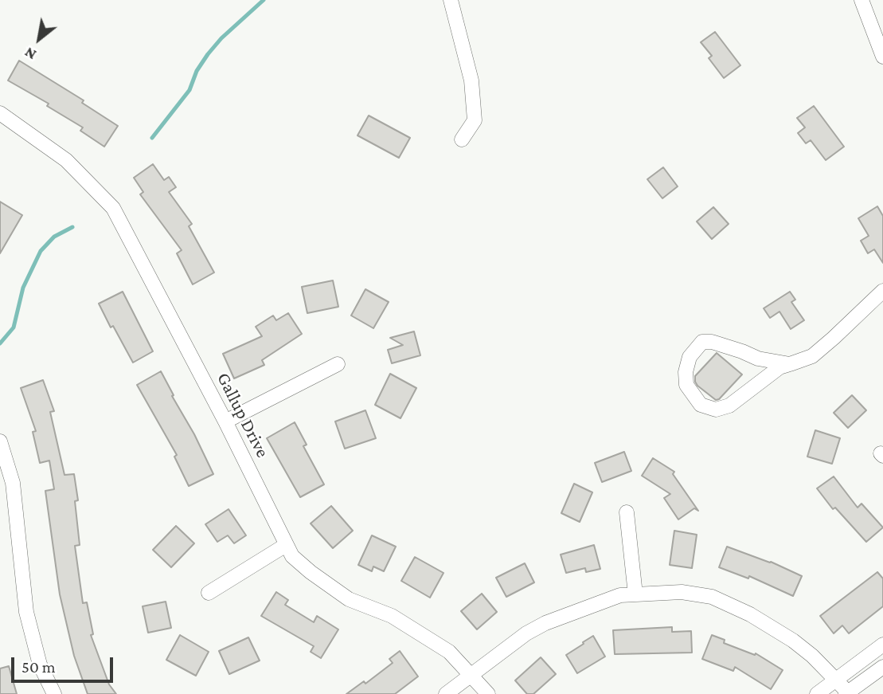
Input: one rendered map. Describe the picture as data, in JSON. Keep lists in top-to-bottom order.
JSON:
{
  "streets": {
    "street": ["Gallup Drive"]
  },
  "scale_bar": "50 m",
  "north": "bottom left"
}
